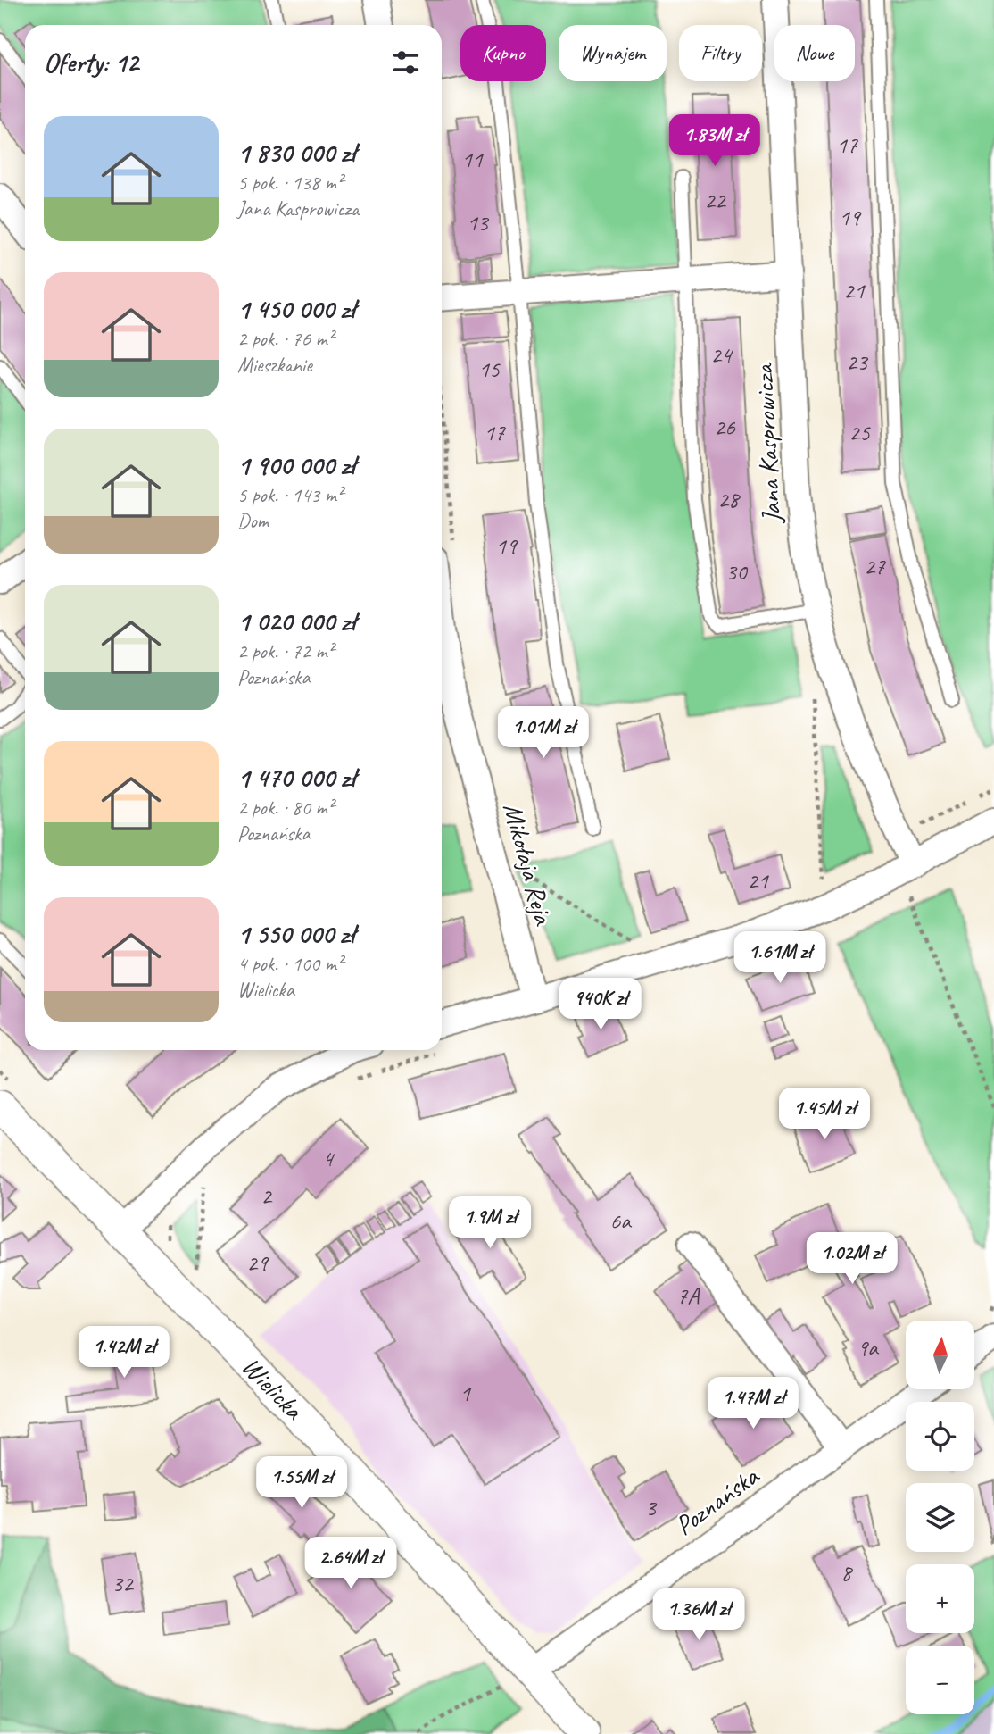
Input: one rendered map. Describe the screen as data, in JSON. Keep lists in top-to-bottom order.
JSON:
{
  "streets": {
    "street": [
      "Jana Kasprowicza",
      "Mikołaja Reja",
      "Wielicka",
      "Poznańska"
    ]
  },
  "crossings": [
    ["Wielicka", "Poznańska"]
  ],
  "house_numbers": [
    "17",
    "11",
    "22",
    "19",
    "13",
    "21",
    "24",
    "23",
    "15",
    "26",
    "17",
    "25",
    "28",
    "19",
    "27",
    "30",
    "21",
    "4",
    "2",
    "6a",
    "29",
    "7A",
    "9a",
    "1",
    "3",
    "8",
    "32"
  ],
  "north": "top",
  "page": {
    "chip": [
      "Kupno",
      "Wynajem",
      "Filtry",
      "Nowe"
    ],
    "heading": "Oferty: 12",
    "list": [
      {
        "name": "1 830 000 zł",
        "note": "5 pok. · 138 m² · Jana Kasprowicza"
      },
      {
        "name": "1 450 000 zł",
        "note": "2 pok. · 76 m² · Mieszkanie"
      },
      {
        "name": "1 900 000 zł",
        "note": "5 pok. · 143 m² · Dom"
      },
      {
        "name": "1 020 000 zł",
        "note": "2 pok. · 72 m² · Poznańska"
      },
      {
        "name": "1 470 000 zł",
        "note": "2 pok. · 80 m² · Poznańska"
      },
      {
        "name": "1 550 000 zł",
        "note": "4 pok. · 100 m² · Wielicka"
      }
    ],
    "price": [
      "1.83M zł",
      "1.01M zł",
      "1.61M zł",
      "940K zł",
      "1.45M zł",
      "1.9M zł",
      "1.02M zł",
      "1.42M zł",
      "1.47M zł",
      "1.55M zł",
      "2.64M zł",
      "1.36M zł"
    ],
    "map_buttons": ["+", "−"]
  }
}
